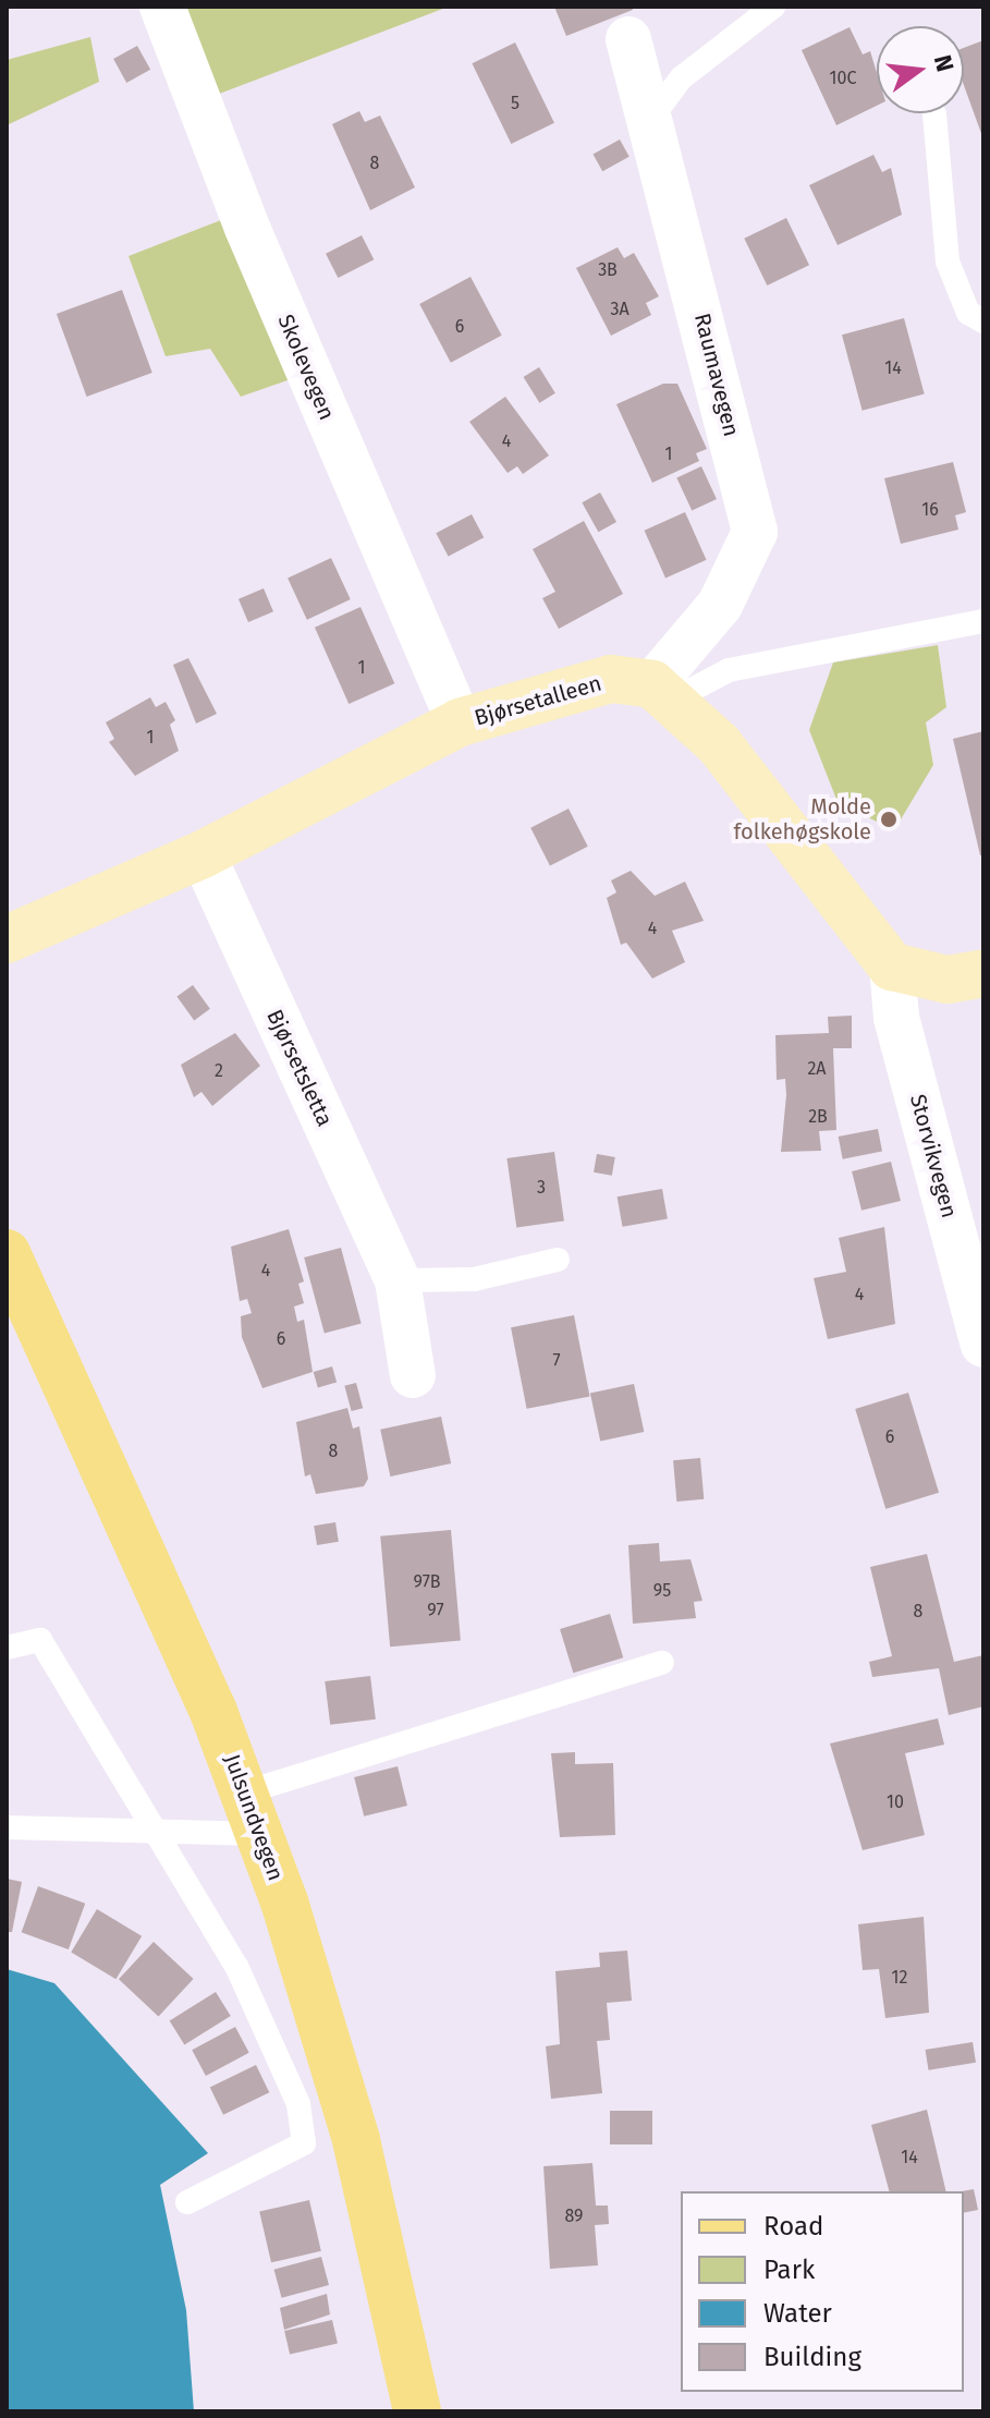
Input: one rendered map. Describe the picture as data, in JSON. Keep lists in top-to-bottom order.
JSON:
{
  "streets": {
    "main road": ["Bjørsetalleen", "Julsundvegen"],
    "street": [
      "Skolevegen",
      "Raumavegen",
      "Bjørsetsletta",
      "Storvikvegen"
    ]
  },
  "crossings": [
    ["Skolevegen", "Bjørsetalleen"],
    ["Raumavegen", "Bjørsetalleen"],
    ["Bjørsetalleen", "Bjørsetsletta"]
  ],
  "places": ["Molde folkehøgskole"],
  "house_numbers": [
    "10C",
    "5",
    "8",
    "3B",
    "3A",
    "6",
    "14",
    "4",
    "1",
    "16",
    "1",
    "1",
    "4",
    "2A",
    "2",
    "2B",
    "3",
    "4",
    "4",
    "6",
    "7",
    "6",
    "8",
    "97B",
    "95",
    "97",
    "8",
    "10",
    "12",
    "14",
    "89"
  ],
  "legend": [
    "Road",
    "Park",
    "Water",
    "Building"
  ],
  "north": "right"
}
